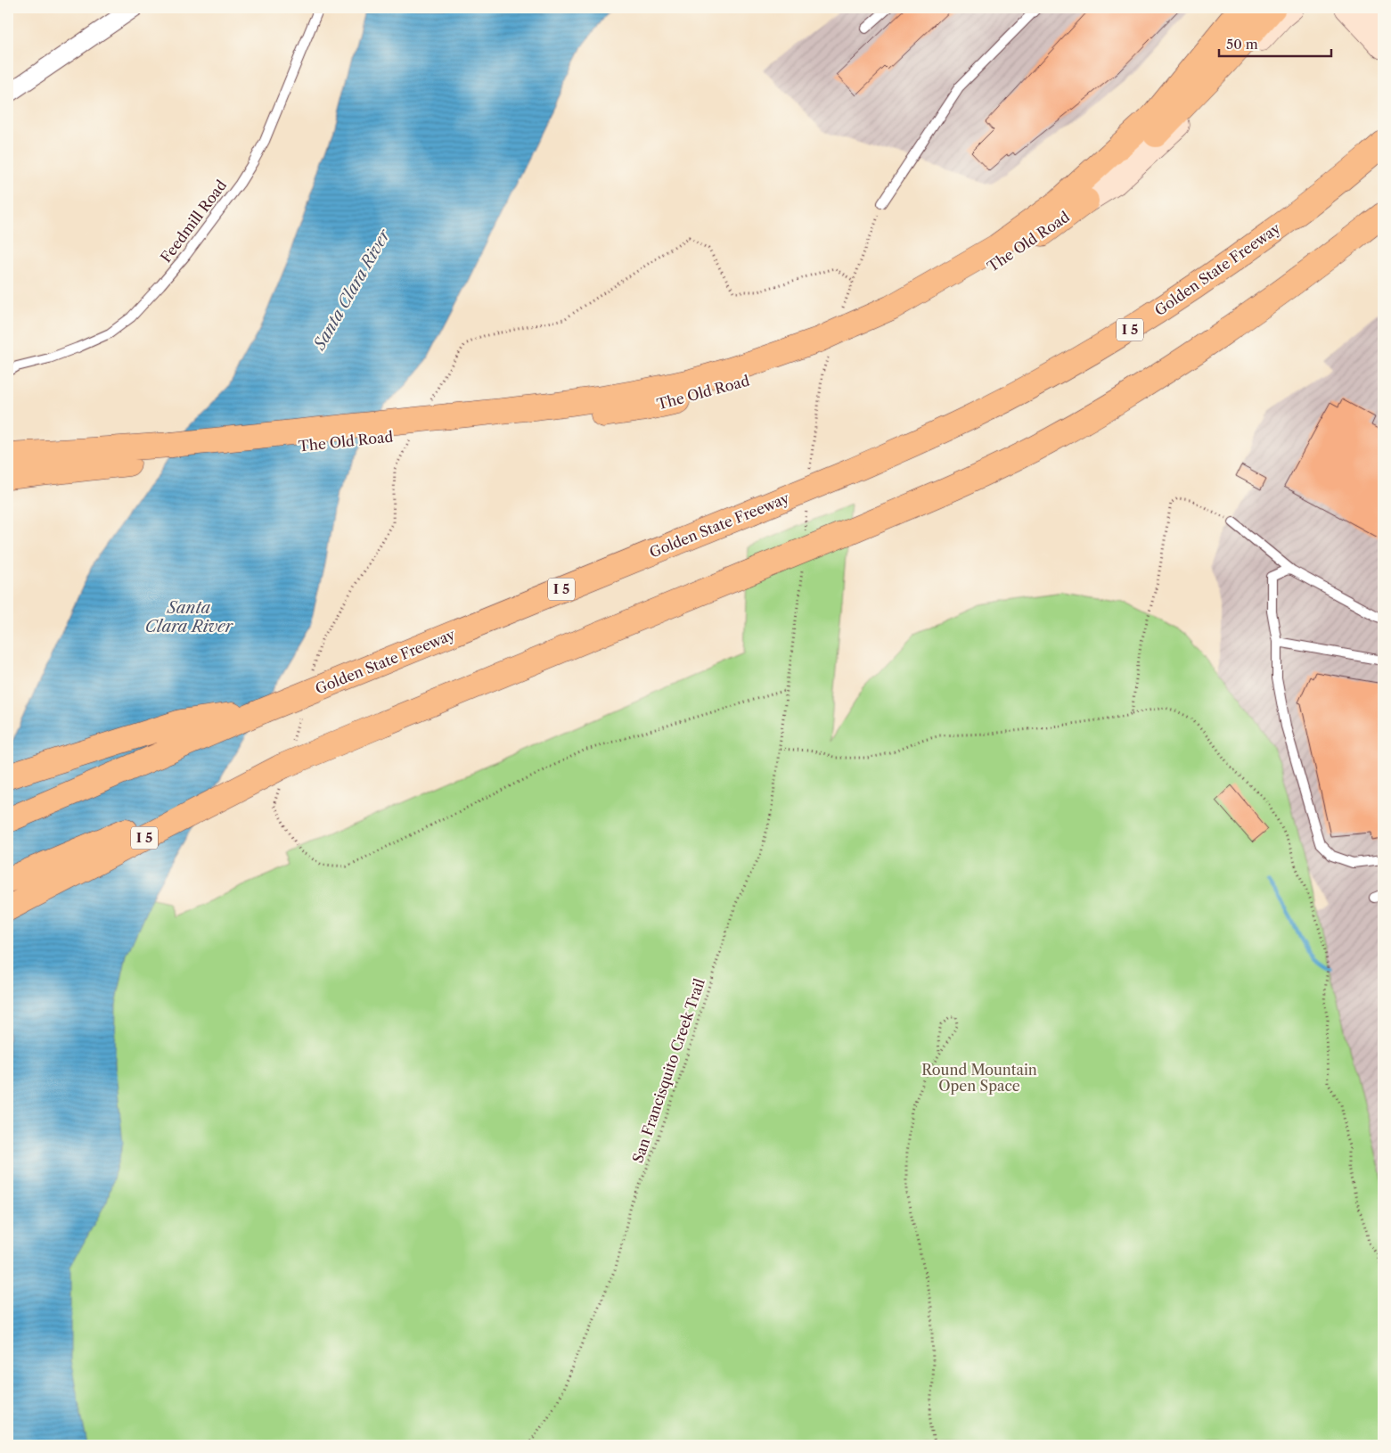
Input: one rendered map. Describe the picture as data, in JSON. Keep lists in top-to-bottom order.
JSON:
{
  "streets": {
    "main road": ["The Old Road", "Golden State Freeway", "I 5"],
    "lane": ["Feedmill Road"],
    "path": ["San Francisquito Creek Trail"]
  },
  "crossings": [
    ["Golden State Freeway", "I 5"],
    ["I 5", "San Francisquito Creek Trail"]
  ],
  "water": ["Santa Clara River"],
  "parks": ["Round Mountain Open Space"],
  "scale_bar": "50 m"
}
